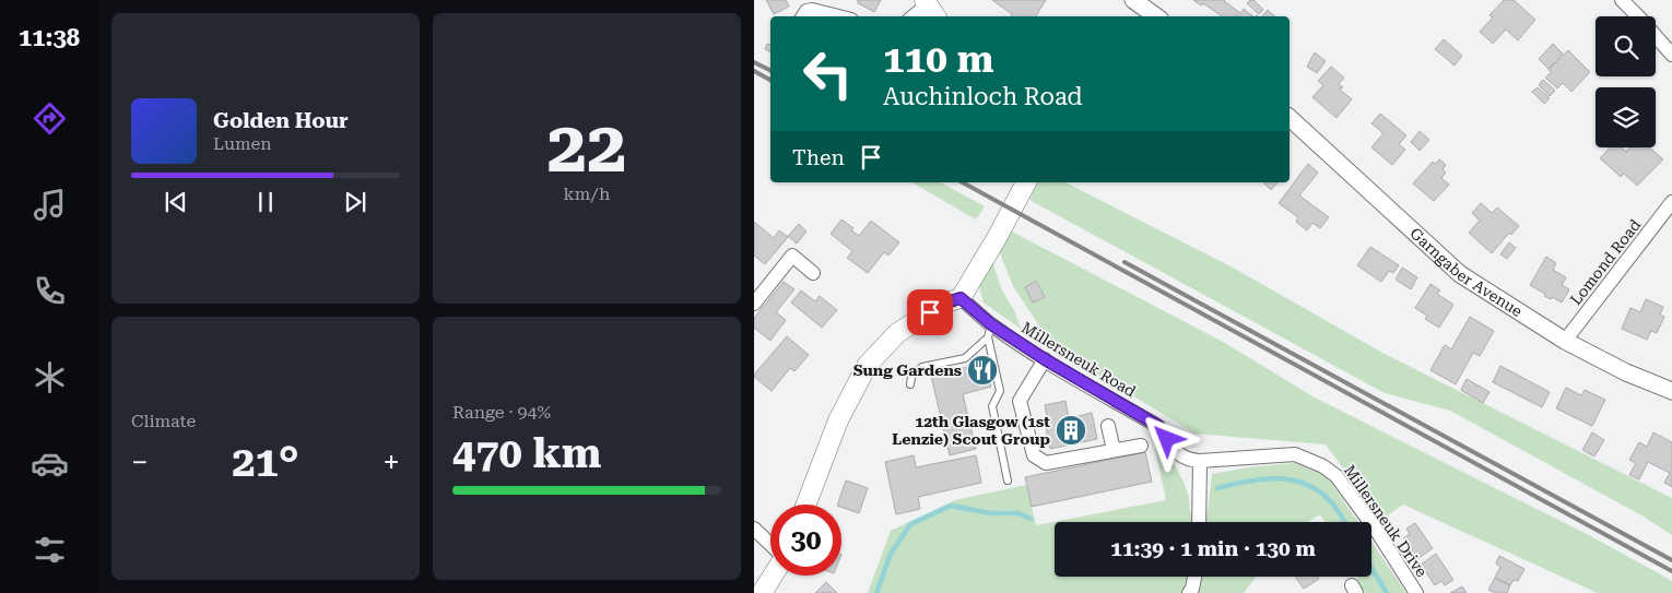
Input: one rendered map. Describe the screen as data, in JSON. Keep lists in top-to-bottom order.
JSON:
{
  "streets": {
    "street": [
      "Lomond Road",
      "Garngaber Avenue",
      "Millersneuk Road",
      "Millersneuk Drive"
    ]
  },
  "crossings": [
    ["Lomond Road", "Garngaber Avenue"],
    ["Millersneuk Road", "Millersneuk Drive"]
  ],
  "places": {
    "restaurant": ["Sung Gardens"],
    "building": ["12th Glasgow (1st Lenzie) Scout Group"]
  },
  "page": {
    "tabs": "11:38",
    "tile": [
      ["22", "km/h"],
      "Climate",
      ["Range · 94%", "470 km"]
    ],
    "turn": ["110 m", "Auchinloch Road"],
    "song": ["Golden Hour", "Lumen"],
    "then": "Then",
    "heat": ["−", "21°", "+"],
    "limit": "30",
    "trip": "11:39 · 1 min · 130 m"
  }
}
